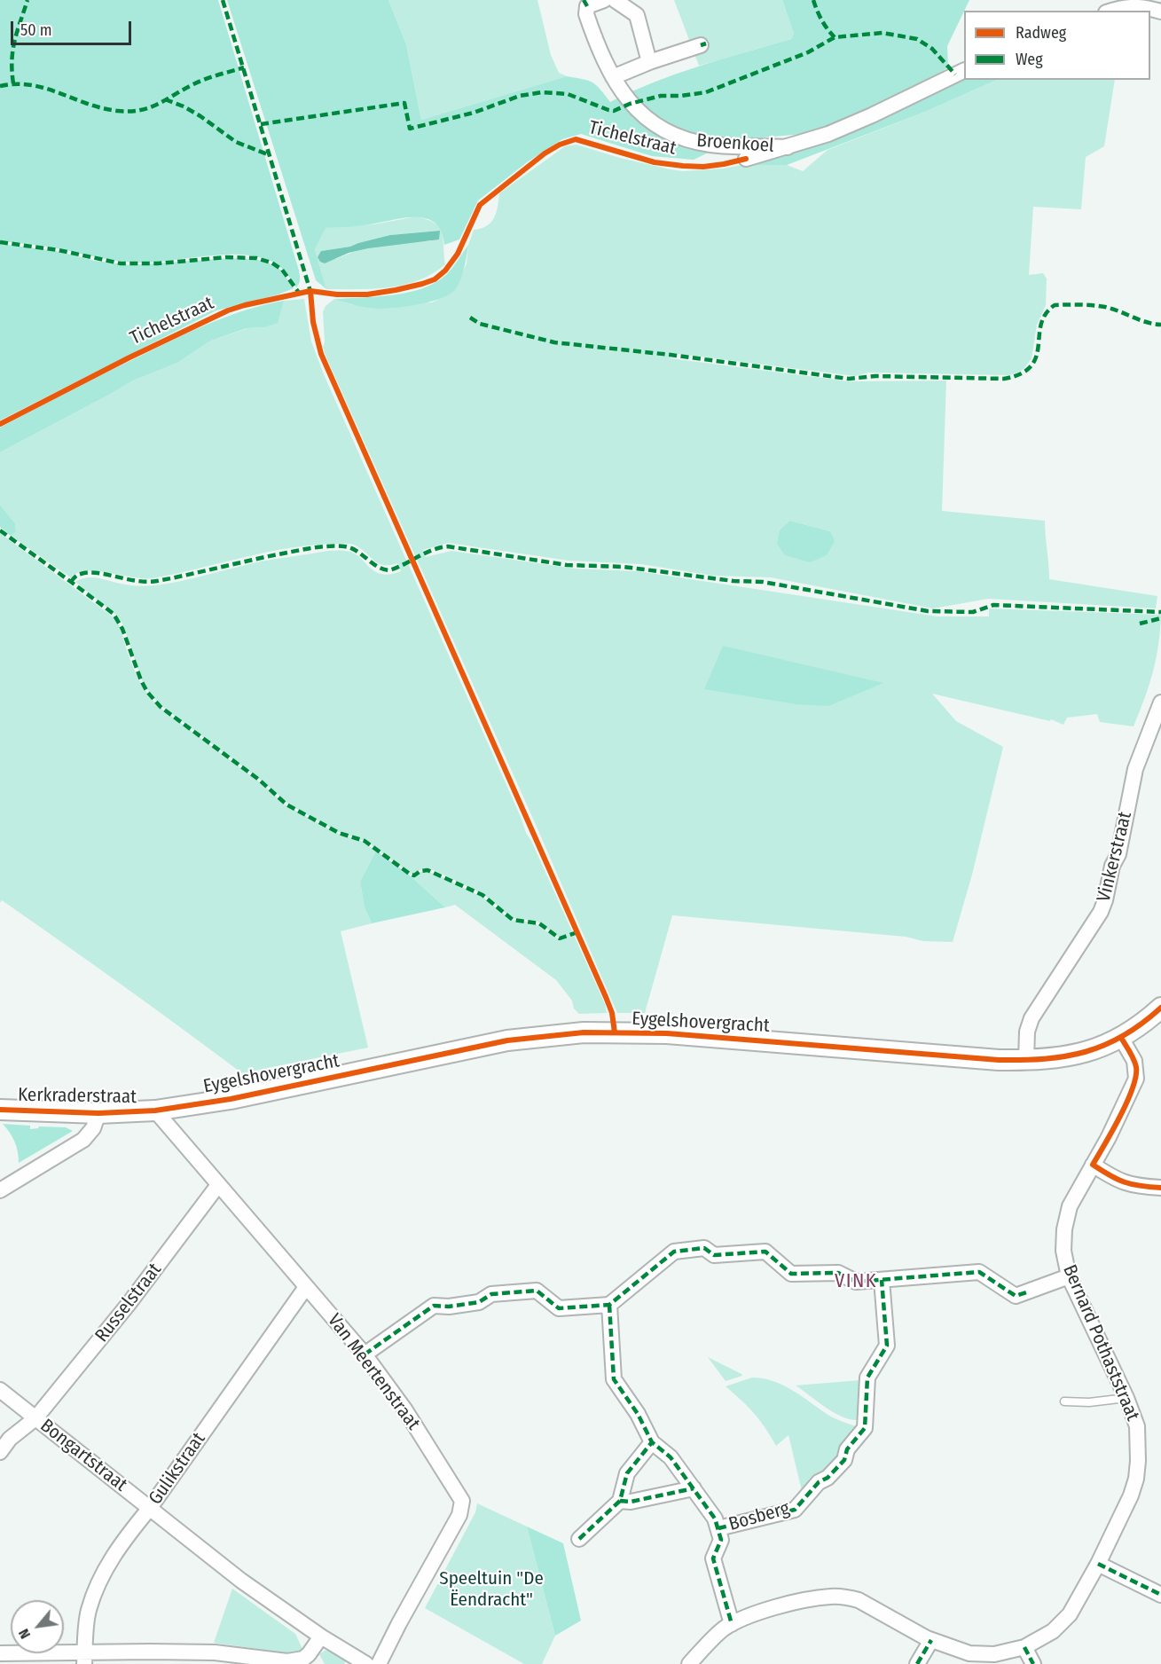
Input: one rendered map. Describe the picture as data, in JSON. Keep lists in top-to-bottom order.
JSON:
{
  "streets": {
    "street": [
      "Broenkoel",
      "Vinkerstraat",
      "Eygelshovergracht",
      "Kerkraderstraat",
      "Russelstraat",
      "Bernard Pothaststraat",
      "Van Meertenstraat",
      "Bongartstraat",
      "Gulikstraat",
      "Bosberg"
    ],
    "cycle path": ["Tichelstraat"]
  },
  "crossings": [
    ["Vinkerstraat", "Eygelshovergracht"],
    ["Eygelshovergracht", "Kerkraderstraat"],
    ["Eygelshovergracht", "Bernard Pothaststraat"],
    ["Eygelshovergracht", "Van Meertenstraat"],
    ["Kerkraderstraat", "Van Meertenstraat"],
    ["Russelstraat", "Van Meertenstraat"],
    ["Russelstraat", "Bongartstraat"],
    ["Bernard Pothaststraat", "Bosberg"],
    ["Van Meertenstraat", "Gulikstraat"],
    ["Bongartstraat", "Gulikstraat"]
  ],
  "districts": ["VINK"],
  "parks": ["Speeltuin \"De Ëendracht\""],
  "legend": ["Radweg", "Weg"],
  "scale_bar": "50 m",
  "north": "bottom left"
}
